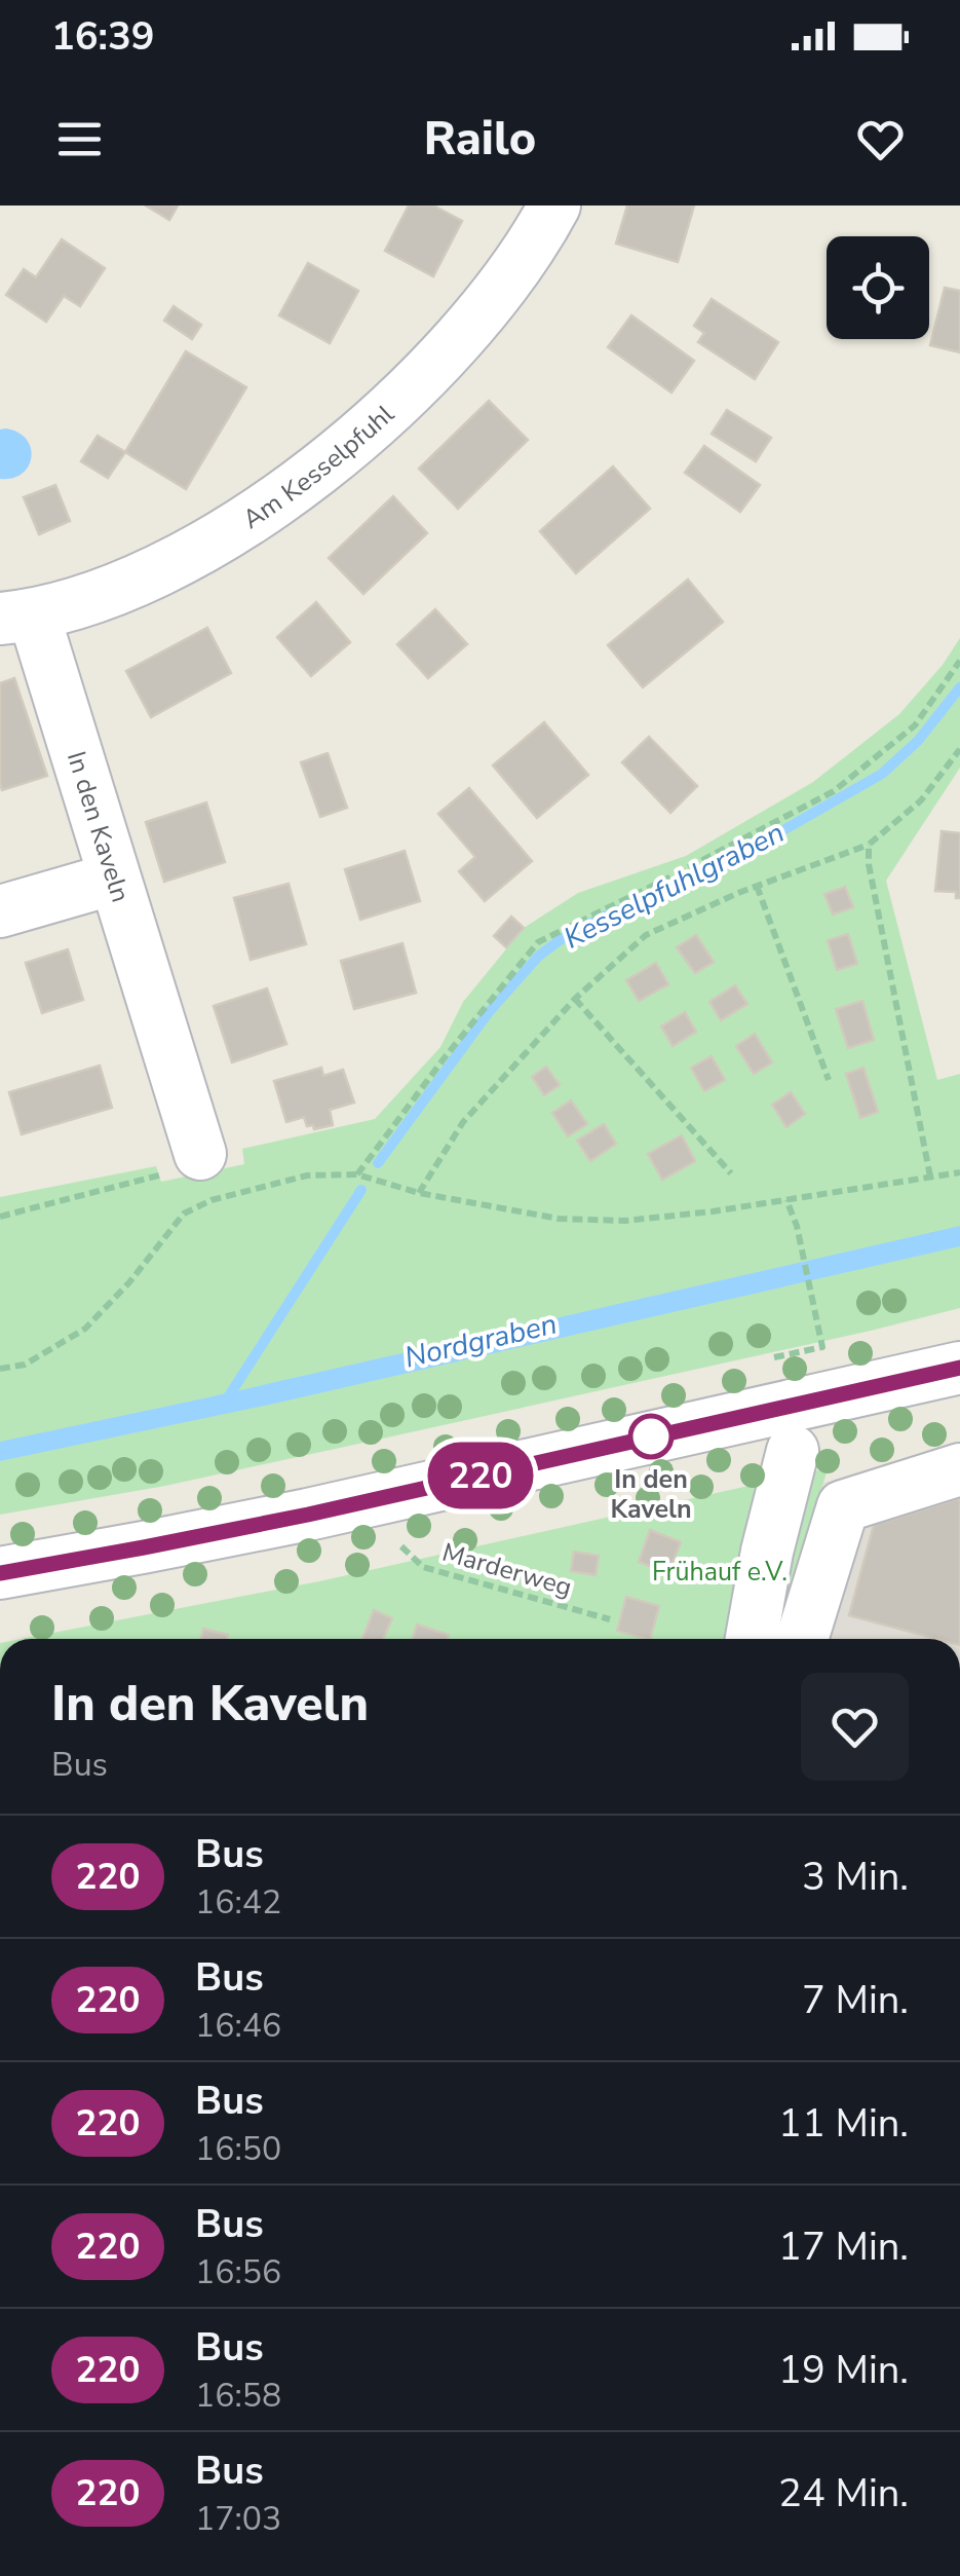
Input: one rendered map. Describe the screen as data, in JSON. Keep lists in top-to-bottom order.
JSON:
{
  "streets": {
    "street": ["Am Kesselpfuhl", "In den Kaveln"],
    "path": ["Marderweg"]
  },
  "crossings": [
    ["Am Kesselpfuhl", "In den Kaveln"]
  ],
  "water": ["Kesselpfuhlgraben", "Nordgraben"],
  "parks": ["Frühauf e.V."],
  "places": ["In den Kaveln"],
  "lines": ["bus line 220"],
  "page": {
    "status": "16:39",
    "header": "Railo",
    "on_map": "220",
    "heading": ["In den Kaveln", "Bus"],
    "list": [
      {
        "mark": "220",
        "name": "Bus",
        "note": "16:42",
        "value": "3 Min."
      },
      {
        "mark": "220",
        "name": "Bus",
        "note": "16:46",
        "value": "7 Min."
      },
      {
        "mark": "220",
        "name": "Bus",
        "note": "16:50",
        "value": "11 Min."
      },
      {
        "mark": "220",
        "name": "Bus",
        "note": "16:56",
        "value": "17 Min."
      },
      {
        "mark": "220",
        "name": "Bus",
        "note": "16:58",
        "value": "19 Min."
      },
      {
        "mark": "220",
        "name": "Bus",
        "note": "17:03",
        "value": "24 Min."
      }
    ]
  }
}
